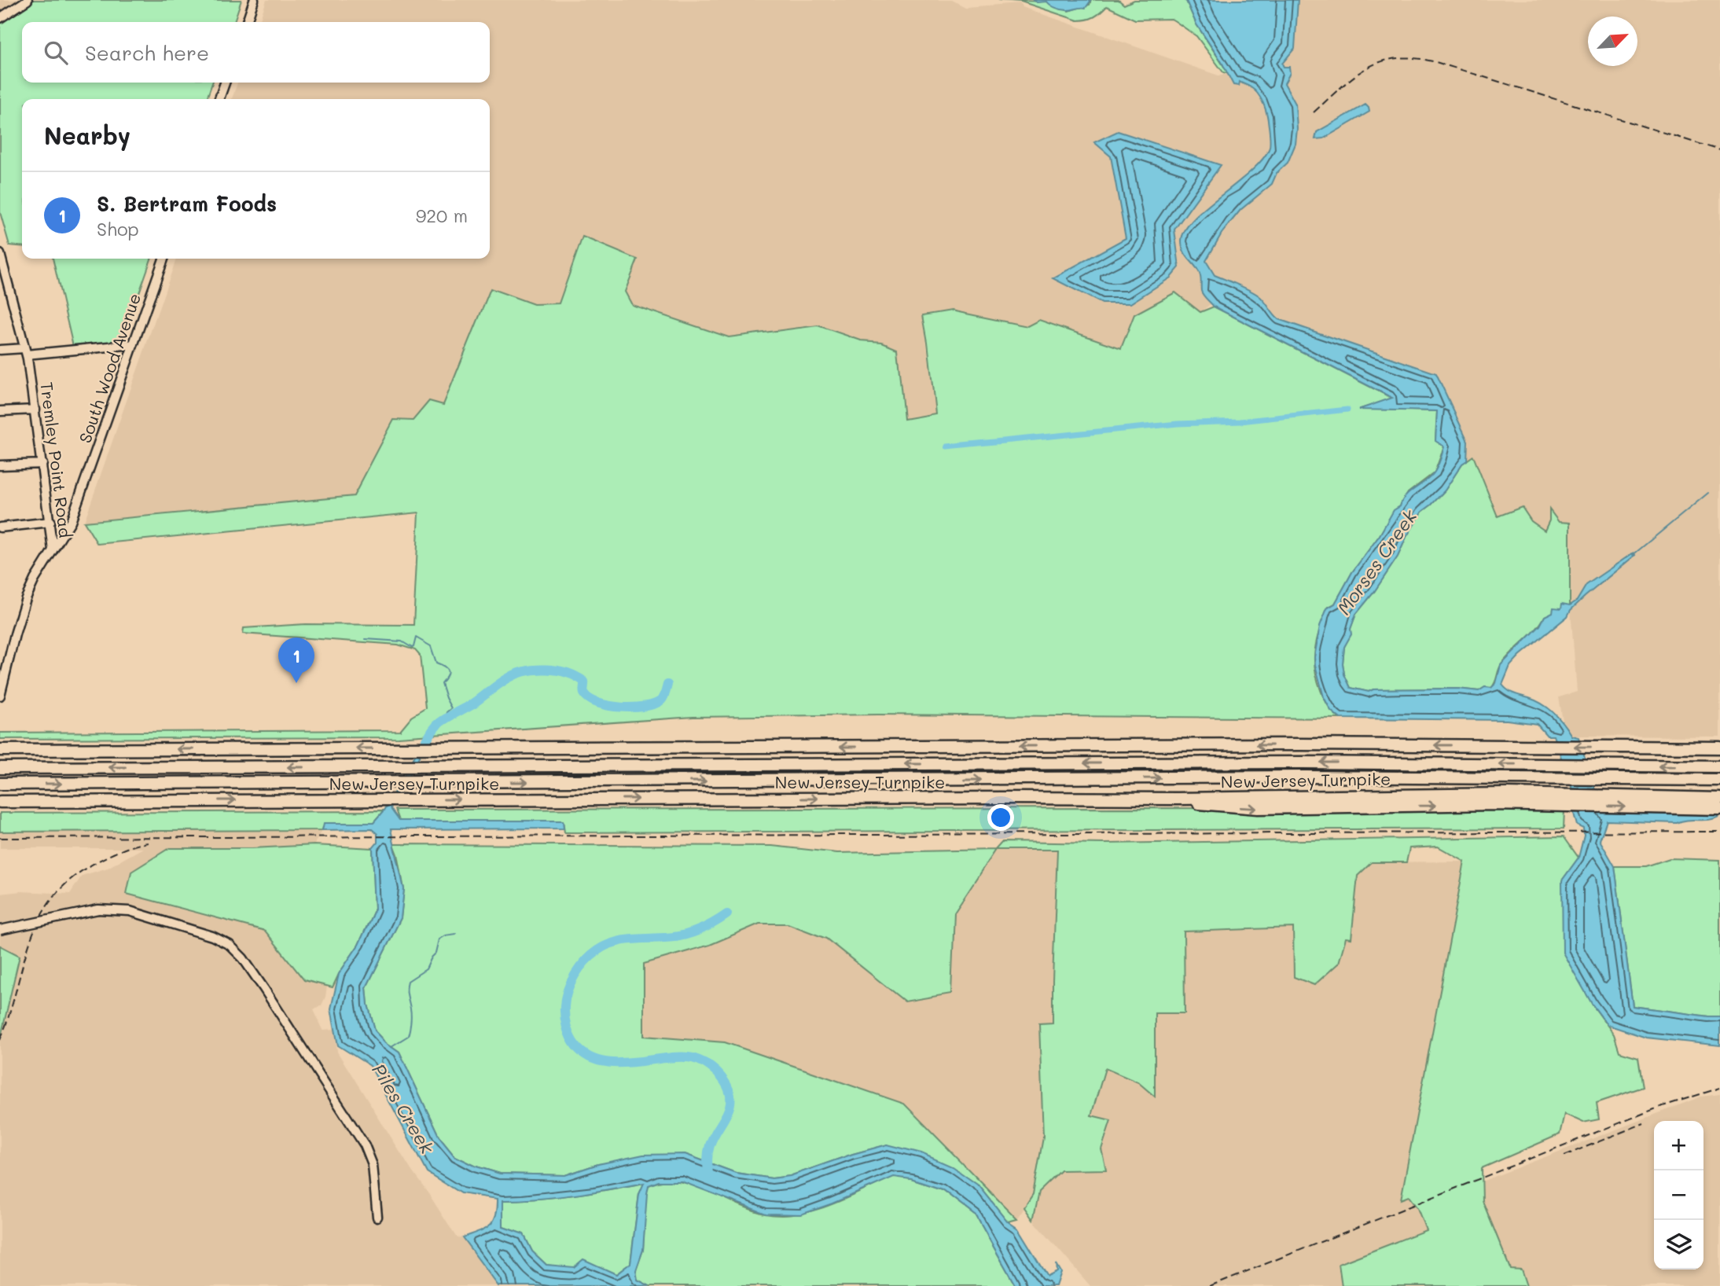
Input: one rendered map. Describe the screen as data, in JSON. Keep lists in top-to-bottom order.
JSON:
{
  "streets": {
    "highway": ["New Jersey Turnpike"],
    "street": ["South Wood Avenue", "Tremley Point Road"]
  },
  "crossings": [
    ["South Wood Avenue", "Tremley Point Road"]
  ],
  "water": ["Morses Creek", "Piles Creek"],
  "north": "top right",
  "page": {
    "search": "Search here",
    "heading": "Nearby",
    "list": [
      {
        "mark": "1",
        "name": "S. Bertram Foods",
        "note": "Shop",
        "value": "920 m"
      }
    ],
    "pins": "1",
    "map_buttons": ["+", "−"]
  }
}
